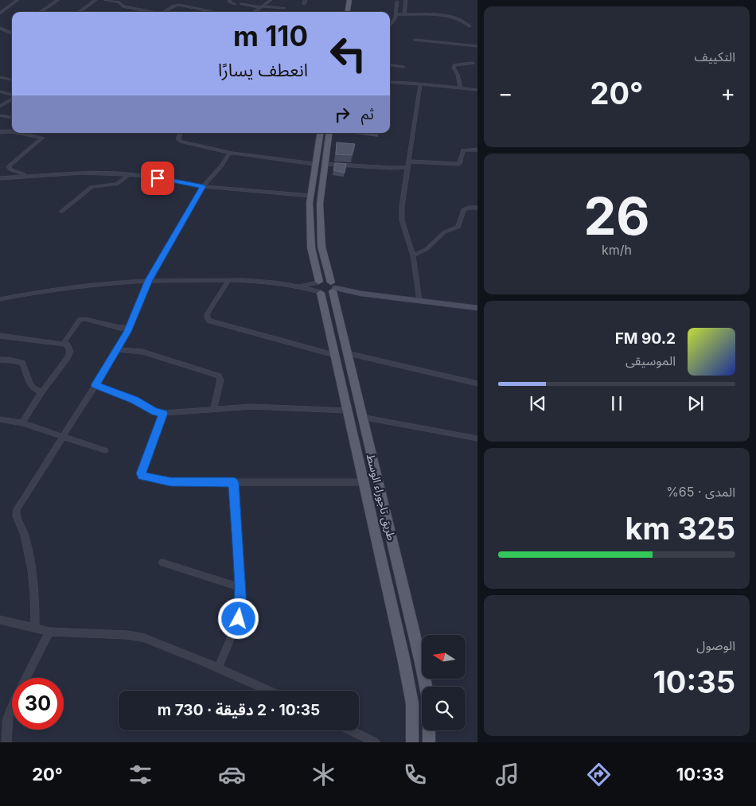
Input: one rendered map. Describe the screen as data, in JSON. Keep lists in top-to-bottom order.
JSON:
{
  "streets": {
    "main road": ["طريق تاجوراء الوسط"]
  },
  "north": "left",
  "page": {
    "tile": [
      "التكييف",
      ["26", "km/h"],
      ["المدى · 65%", "325 km"],
      ["الوصول", "10:35"]
    ],
    "turn": ["110 m", "انعطف يسارًا"],
    "heat": ["−", "20°", "+"],
    "then": "ثم",
    "song": ["90.2 FM", "الموسيقى"],
    "limit": "30",
    "trip": "10:35 · 2 دقيقة · 730 m",
    "tabs": ["10:33", "20°"]
  }
}
